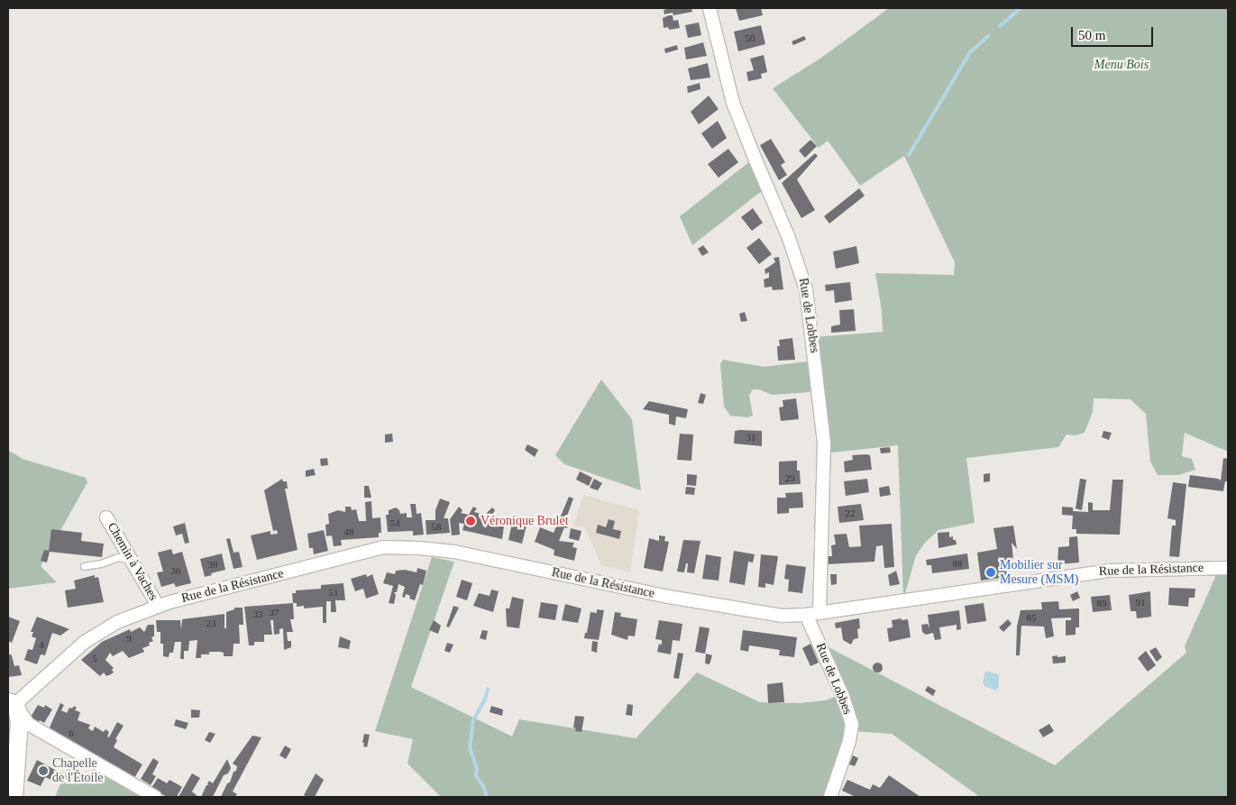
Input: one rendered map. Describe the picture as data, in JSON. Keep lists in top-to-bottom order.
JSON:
{
  "streets": {
    "street": ["Rue de Lobbes", "Chemin à Vaches", "Rue de la Résistance"]
  },
  "crossings": [
    ["Rue de Lobbes", "Rue de la Résistance"],
    ["Chemin à Vaches", "Rue de la Résistance"]
  ],
  "parks": ["Menu Bois"],
  "places": ["Véronique Brulet", "Mobilier sur Mesure (MSM)", "Chapelle de l'Étoile"],
  "house_numbers": [
    "50",
    "31",
    "29",
    "22",
    "54",
    "58",
    "48",
    "88",
    "38",
    "36",
    "51",
    "91",
    "89",
    "37",
    "33",
    "85",
    "23",
    "9",
    "4",
    "5",
    "6"
  ],
  "scale_bar": "50 m"
}
